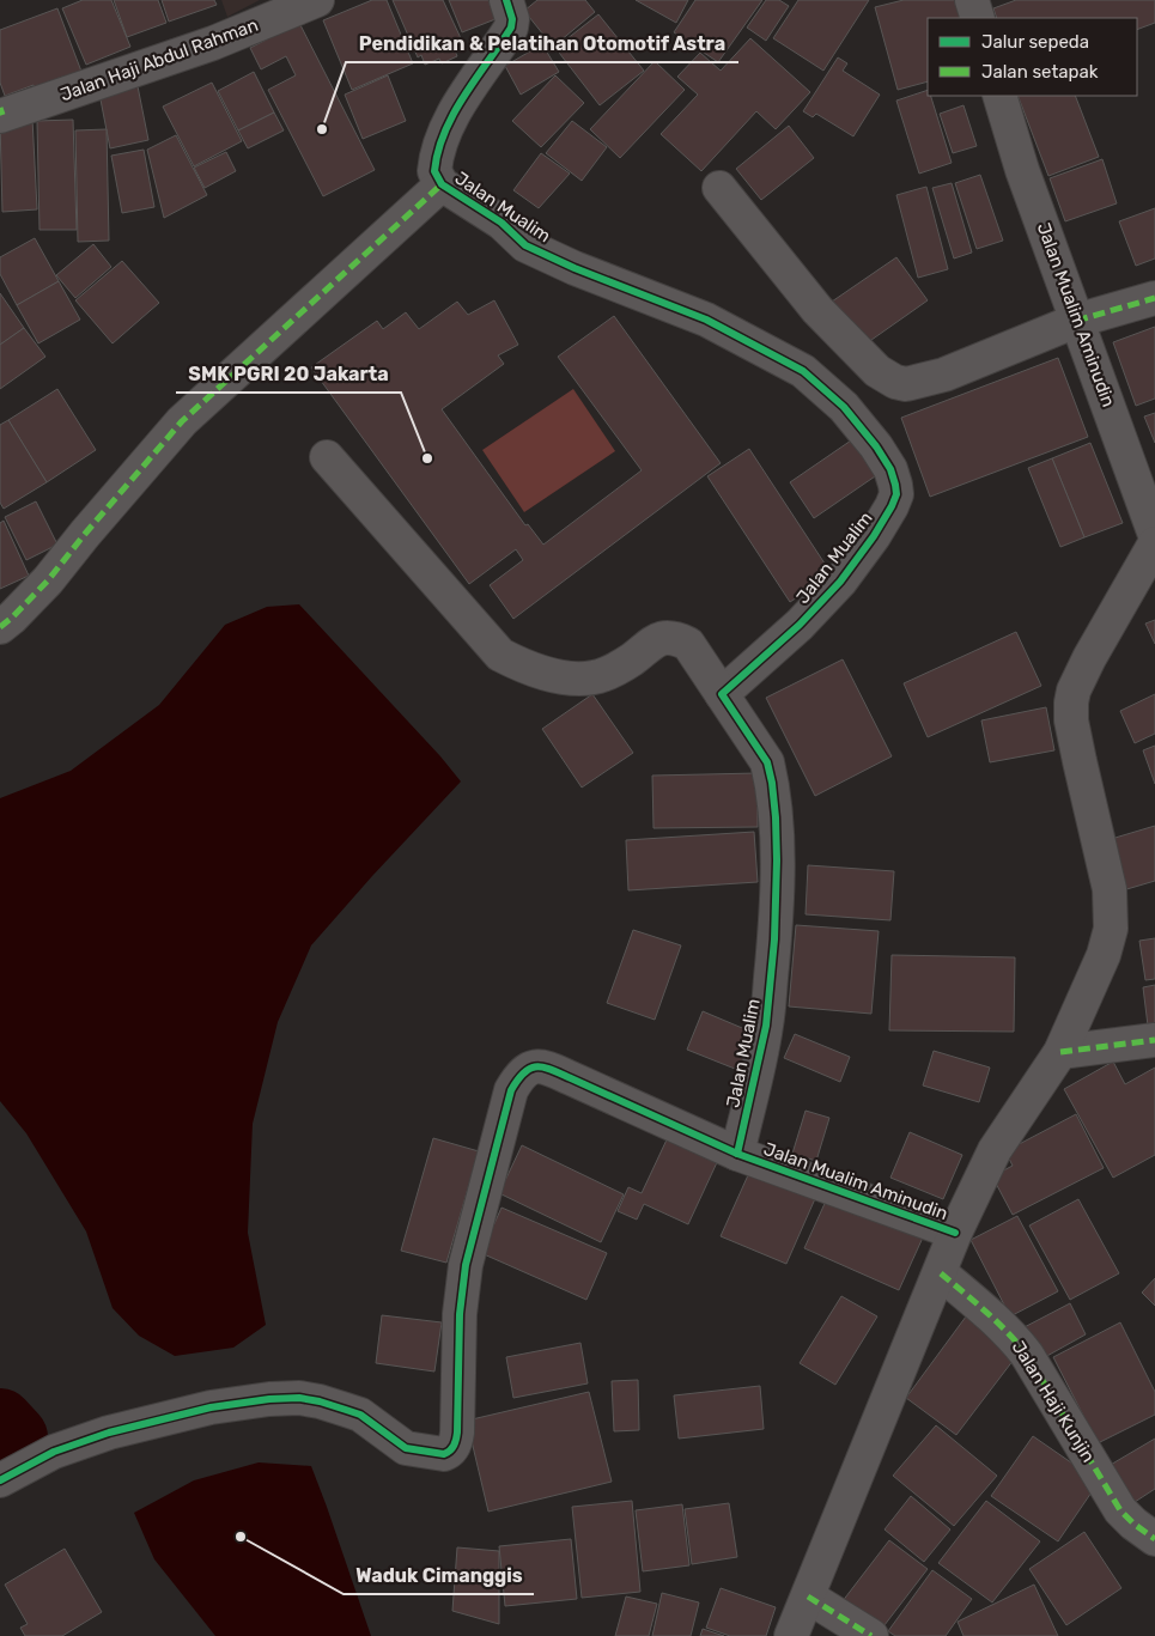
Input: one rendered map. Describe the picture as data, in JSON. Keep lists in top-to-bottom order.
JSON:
{
  "streets": {
    "street": [
      "Jalan Haji Abdul Rahman",
      "Jalan Mualim",
      "Jalan Mualim Aminudin",
      "Jalan Haji Kunjin"
    ]
  },
  "crossings": [
    ["Jalan Mualim", "Jalan Mualim Aminudin"],
    ["Jalan Mualim Aminudin", "Jalan Haji Kunjin"]
  ],
  "places": ["Pendidikan & Pelatihan Otomotif Astra", "SMK PGRI 20 Jakarta", "Waduk Cimanggis"],
  "legend": ["Jalur sepeda", "Jalan setapak"]
}
